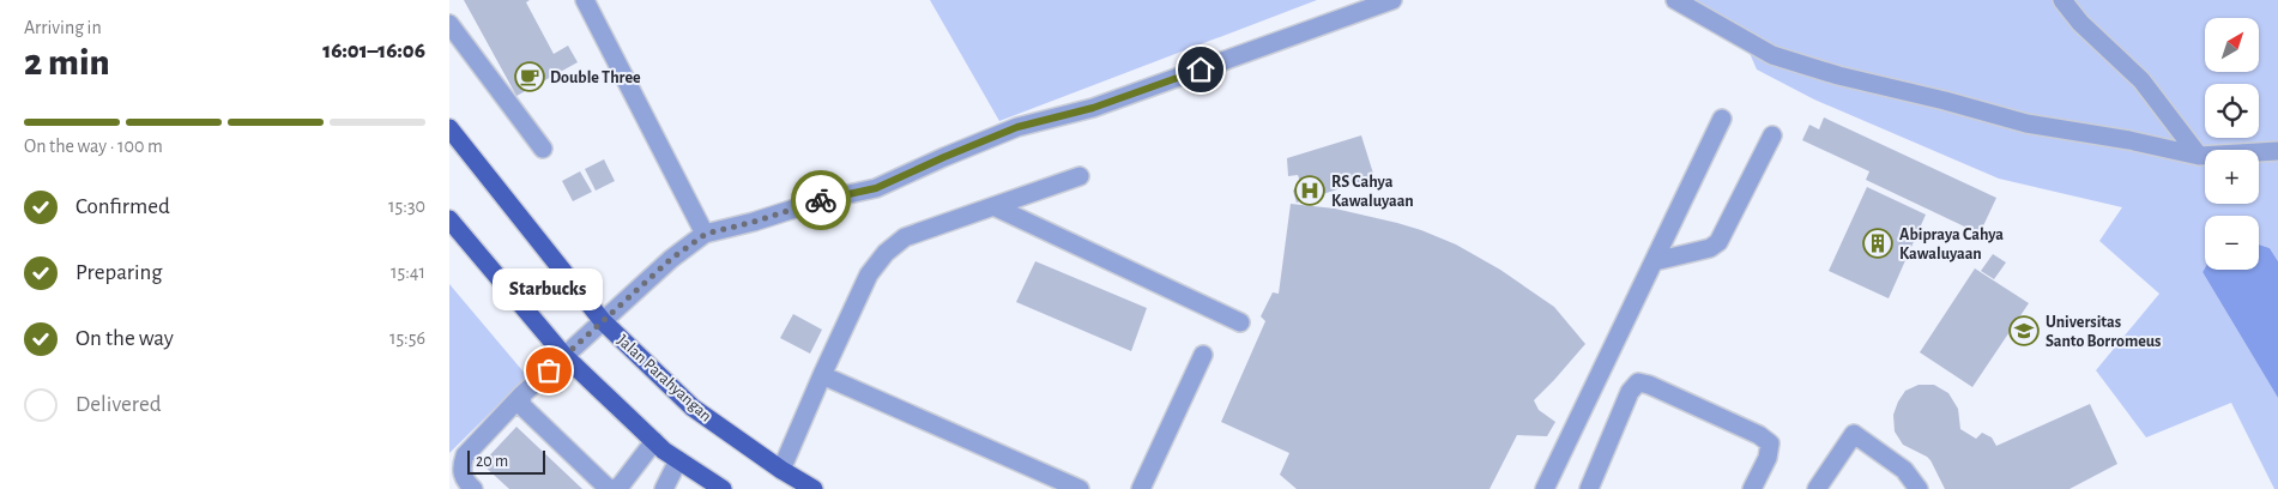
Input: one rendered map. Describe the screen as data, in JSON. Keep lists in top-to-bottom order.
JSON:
{
  "streets": {
    "main road": ["Jalan Parahyangan"]
  },
  "places": {
    "cafe": ["Double Three"],
    "hospital": ["RS Cahya Kawaluyaan"],
    "building": ["Abipraya Cahya Kawaluyaan"],
    "school or university": ["Universitas Santo Borromeus"],
    "other": ["Starbucks"]
  },
  "scale_bar": "20 m",
  "north": "top right",
  "page": {
    "heading": ["2 min", "Arriving in", "16:01–16:06"],
    "map_buttons": ["+", "−"],
    "bar": "On the way · 100 m",
    "list": [
      ["Confirmed", "15:30"],
      ["Preparing", "15:41"],
      ["On the way", "15:56"],
      "Delivered"
    ],
    "bubble": "Starbucks",
    "scale": "20 m"
  }
}
